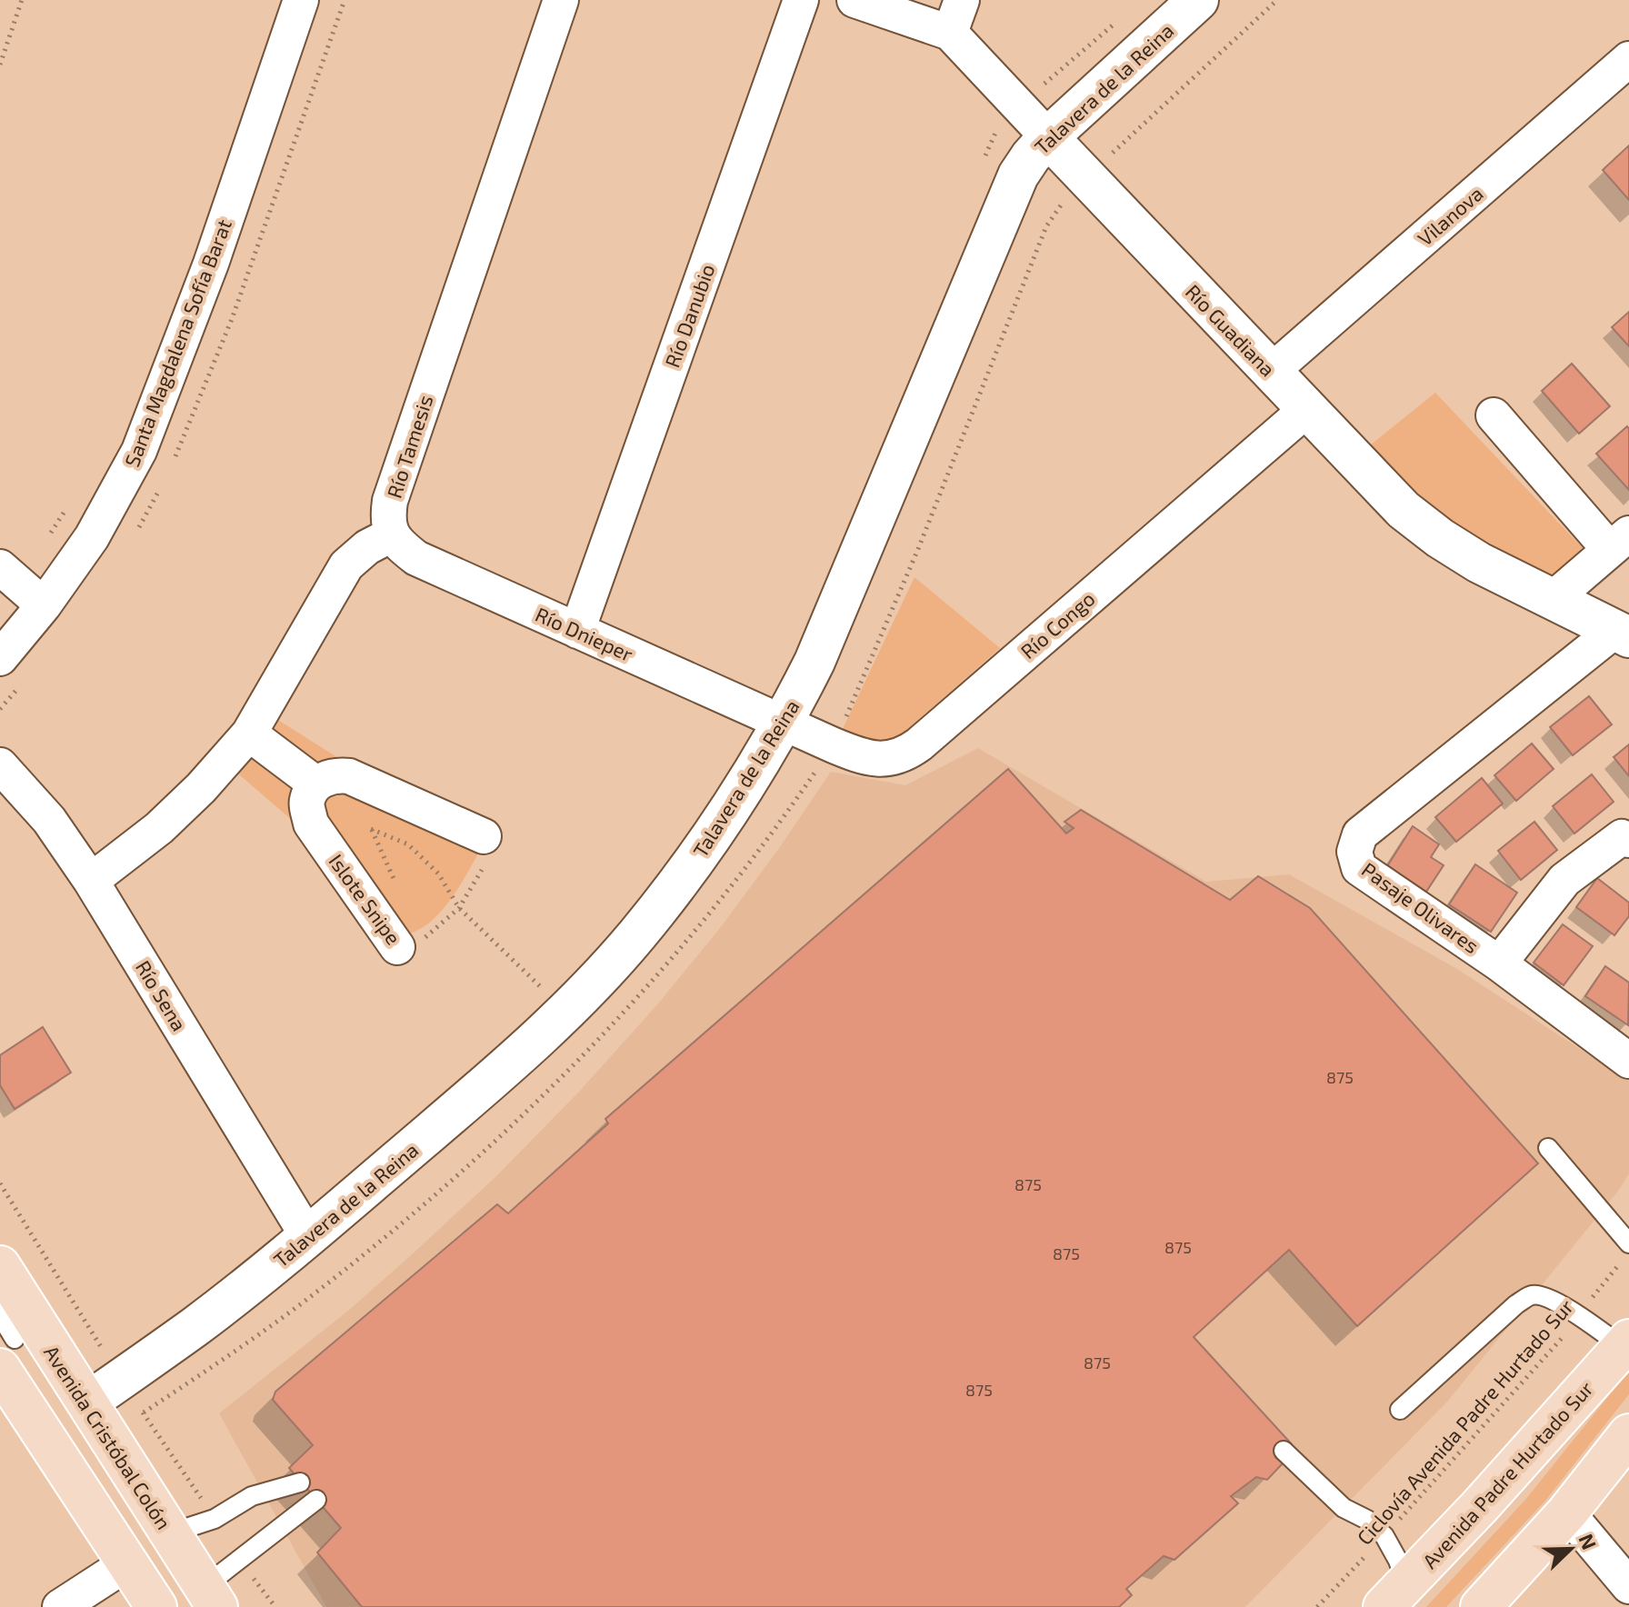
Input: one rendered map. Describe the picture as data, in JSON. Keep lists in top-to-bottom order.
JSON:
{
  "streets": {
    "main road": ["Avenida Cristóbal Colón", "Avenida Padre Hurtado Sur"],
    "street": [
      "Talavera de la Reina",
      "Vilanova",
      "Río Danubio",
      "Río Guadiana",
      "Santa Magdalena Sofía Barat",
      "Río Tamesis",
      "Río Congo",
      "Río Dnieper",
      "Islote Snipe",
      "Pasaje Olivares",
      "Río Sena"
    ],
    "path": ["Ciclovía Avenida Padre Hurtado Sur"]
  },
  "crossings": [
    ["Talavera de la Reina", "Río Guadiana"],
    ["Talavera de la Reina", "Río Congo"],
    ["Talavera de la Reina", "Río Dnieper"],
    ["Talavera de la Reina", "Río Sena"],
    ["Talavera de la Reina", "Avenida Cristóbal Colón"],
    ["Vilanova", "Río Guadiana"],
    ["Río Danubio", "Río Dnieper"],
    ["Río Guadiana", "Río Congo"],
    ["Río Guadiana", "Pasaje Olivares"],
    ["Río Tamesis", "Río Dnieper"],
    ["Río Congo", "Río Dnieper"]
  ],
  "house_numbers": [
    "875",
    "875",
    "875",
    "875",
    "875",
    "875"
  ],
  "north": "top right"
}
